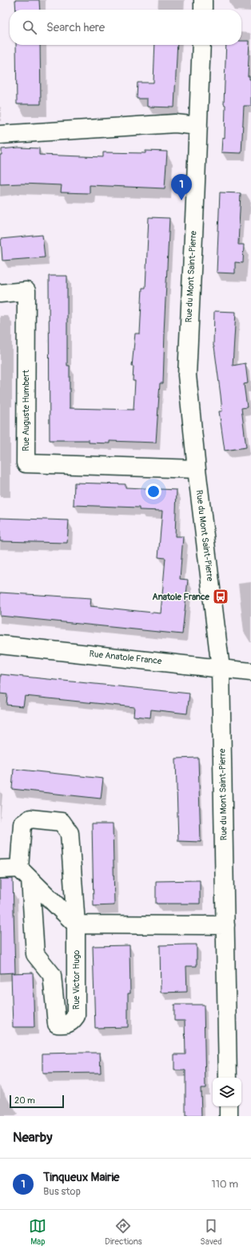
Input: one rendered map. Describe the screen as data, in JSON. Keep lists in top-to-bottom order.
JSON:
{
  "streets": {
    "street": [
      "Rue du Mont Saint-Pierre",
      "Rue Auguste Humbert",
      "Rue Anatole France",
      "Rue Victor Hugo"
    ]
  },
  "crossings": [
    ["Rue du Mont Saint-Pierre", "Rue Auguste Humbert"],
    ["Rue du Mont Saint-Pierre", "Rue Anatole France"]
  ],
  "places": {
    "bus stop": ["Anatole France"]
  },
  "scale_bar": "20 m",
  "page": {
    "search": "Search here",
    "pins": "1",
    "scale": "20 m",
    "heading": "Nearby",
    "list": [
      {
        "mark": "1",
        "name": "Tinqueux Mairie",
        "note": "Bus stop",
        "value": "110 m"
      }
    ],
    "nav": ["Map", "Directions", "Saved"]
  }
}
